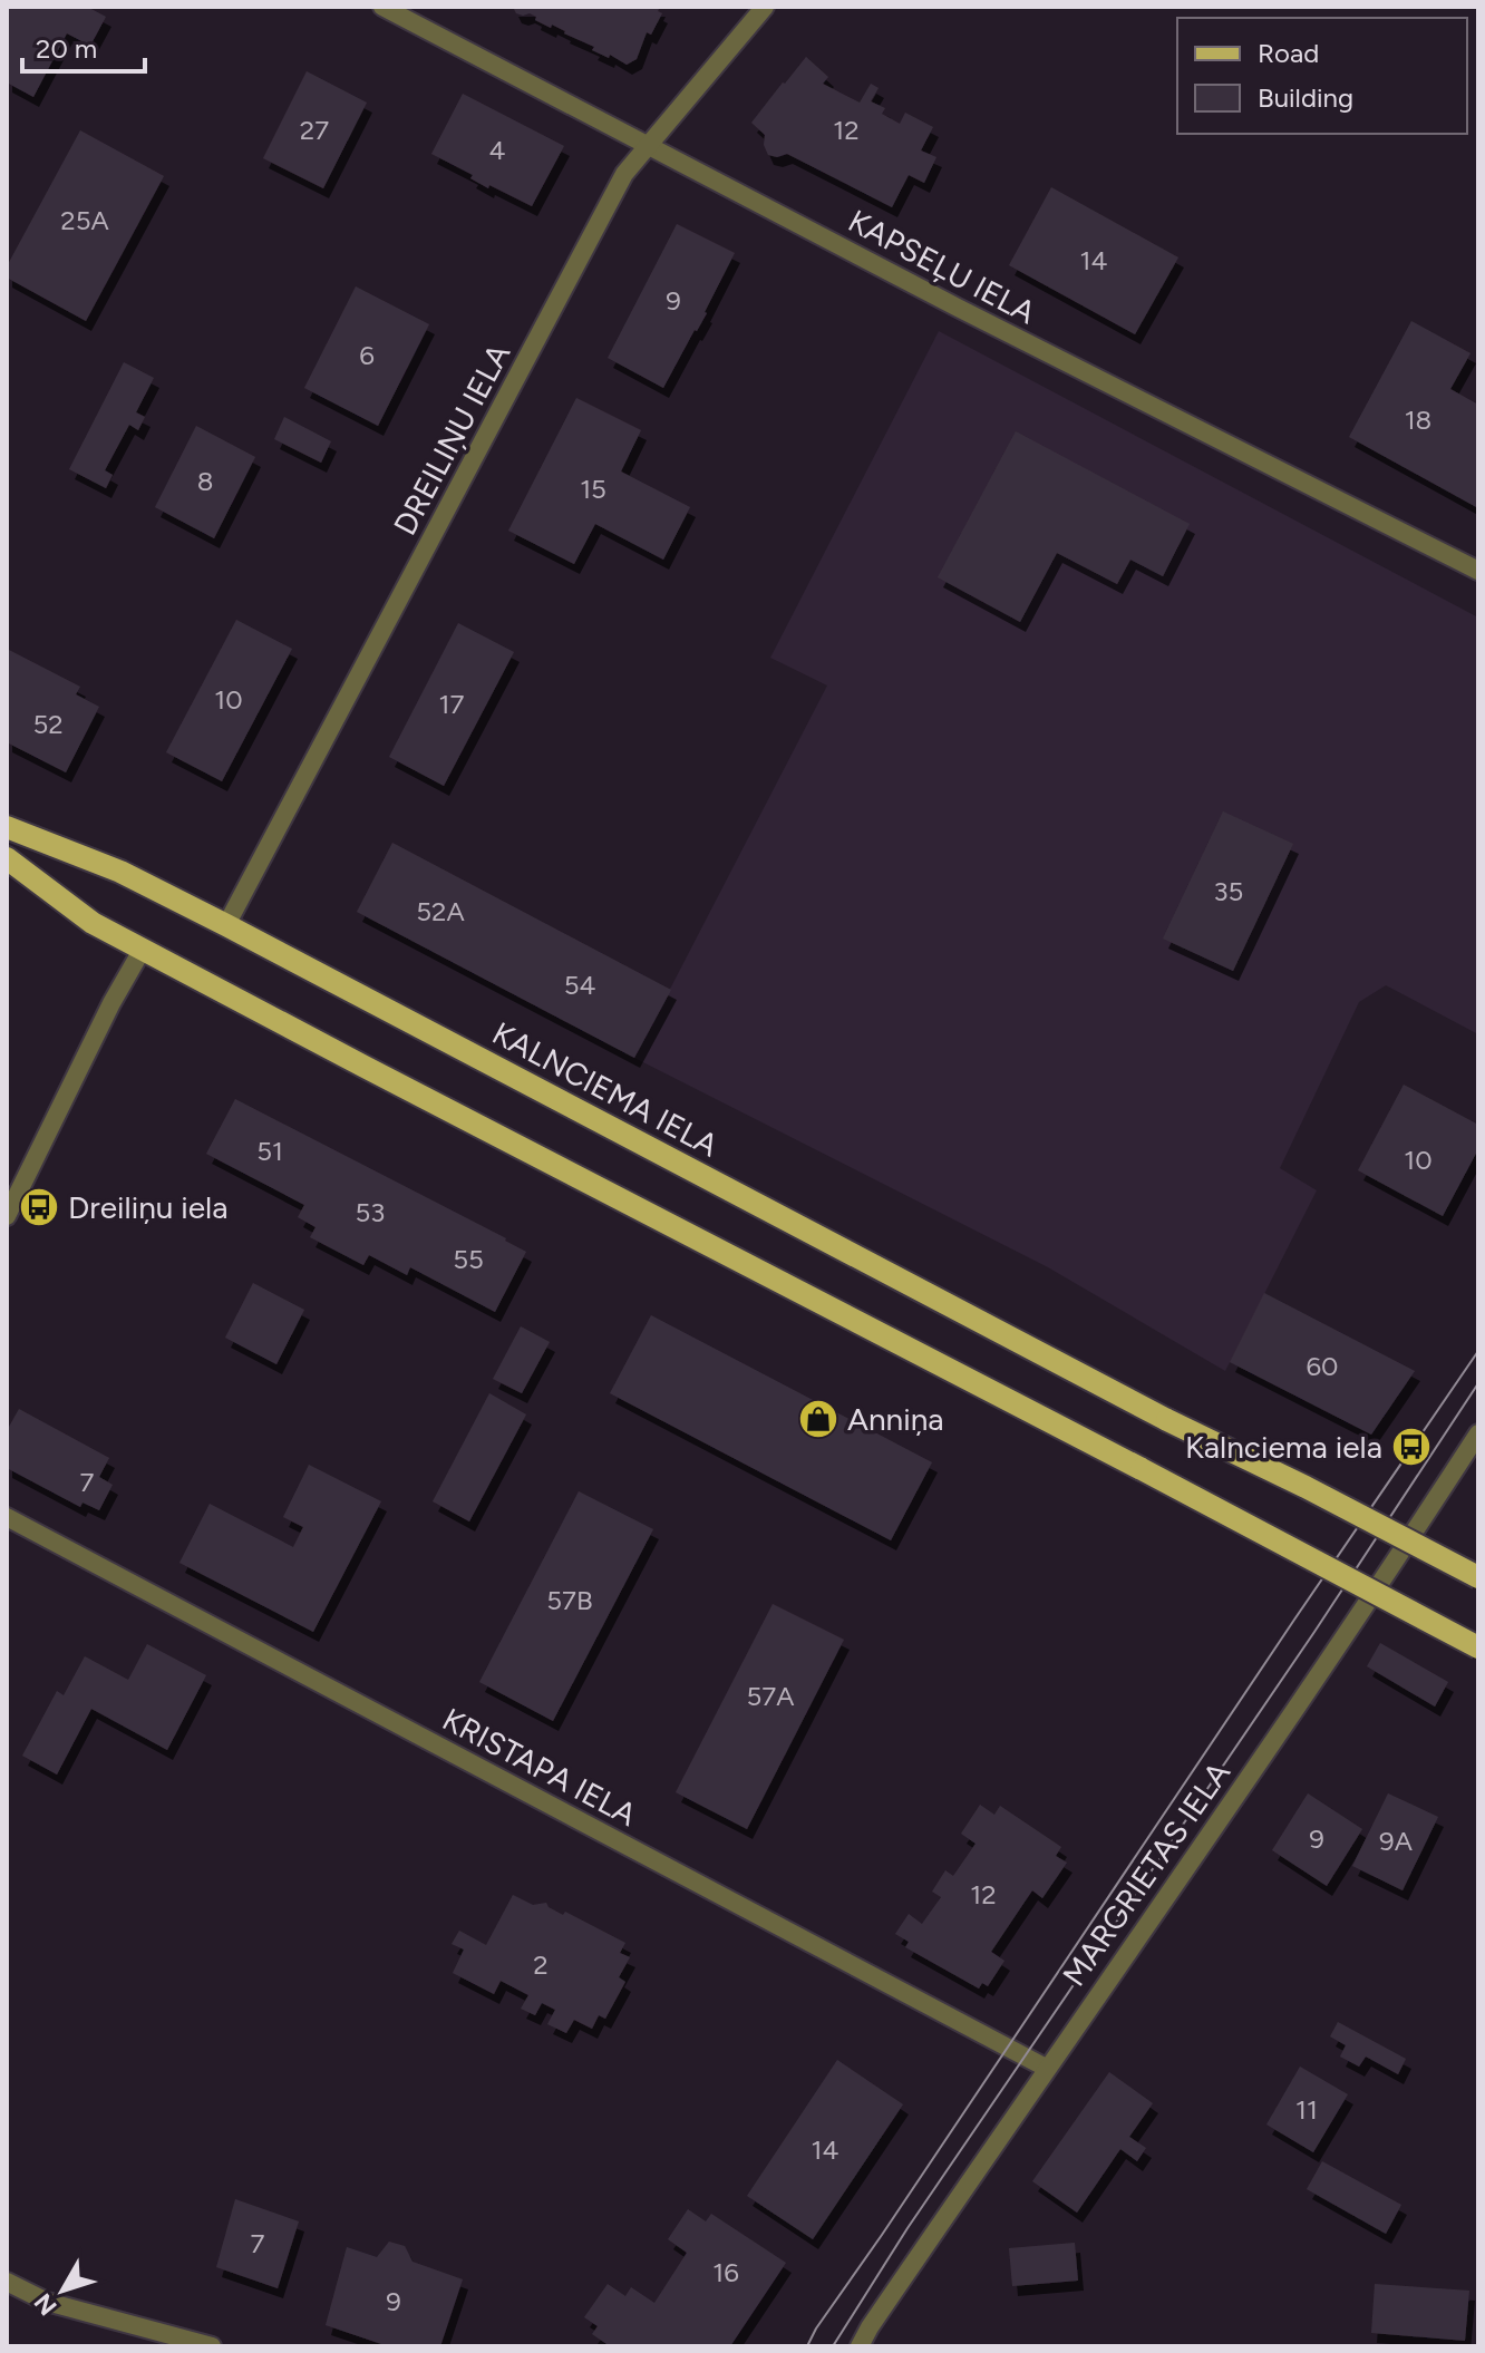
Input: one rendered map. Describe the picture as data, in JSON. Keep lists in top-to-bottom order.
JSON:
{
  "streets": {
    "main road": ["KALNCIEMA IELA"],
    "street": [
      "KAPSEĻU IELA",
      "DREILIŅU IELA",
      "KRISTAPA IELA",
      "MARGRIETAS IELA"
    ]
  },
  "crossings": [
    ["KAPSEĻU IELA", "DREILIŅU IELA"],
    ["DREILIŅU IELA", "KALNCIEMA IELA"],
    ["KRISTAPA IELA", "MARGRIETAS IELA"]
  ],
  "places": {
    "bus stop": ["Dreiliņu iela", "Kalnciema iela"],
    "shop": ["Anniņa"]
  },
  "house_numbers": [
    "27",
    "12",
    "4",
    "25A",
    "14",
    "9",
    "6",
    "18",
    "8",
    "15",
    "10",
    "17",
    "52",
    "35",
    "52A",
    "54",
    "51",
    "10",
    "53",
    "55",
    "60",
    "7",
    "57B",
    "57A",
    "9",
    "9A",
    "12",
    "2",
    "11",
    "14",
    "7",
    "16",
    "9"
  ],
  "legend": ["Road", "Building"],
  "scale_bar": "20 m",
  "north": "bottom left"
}
